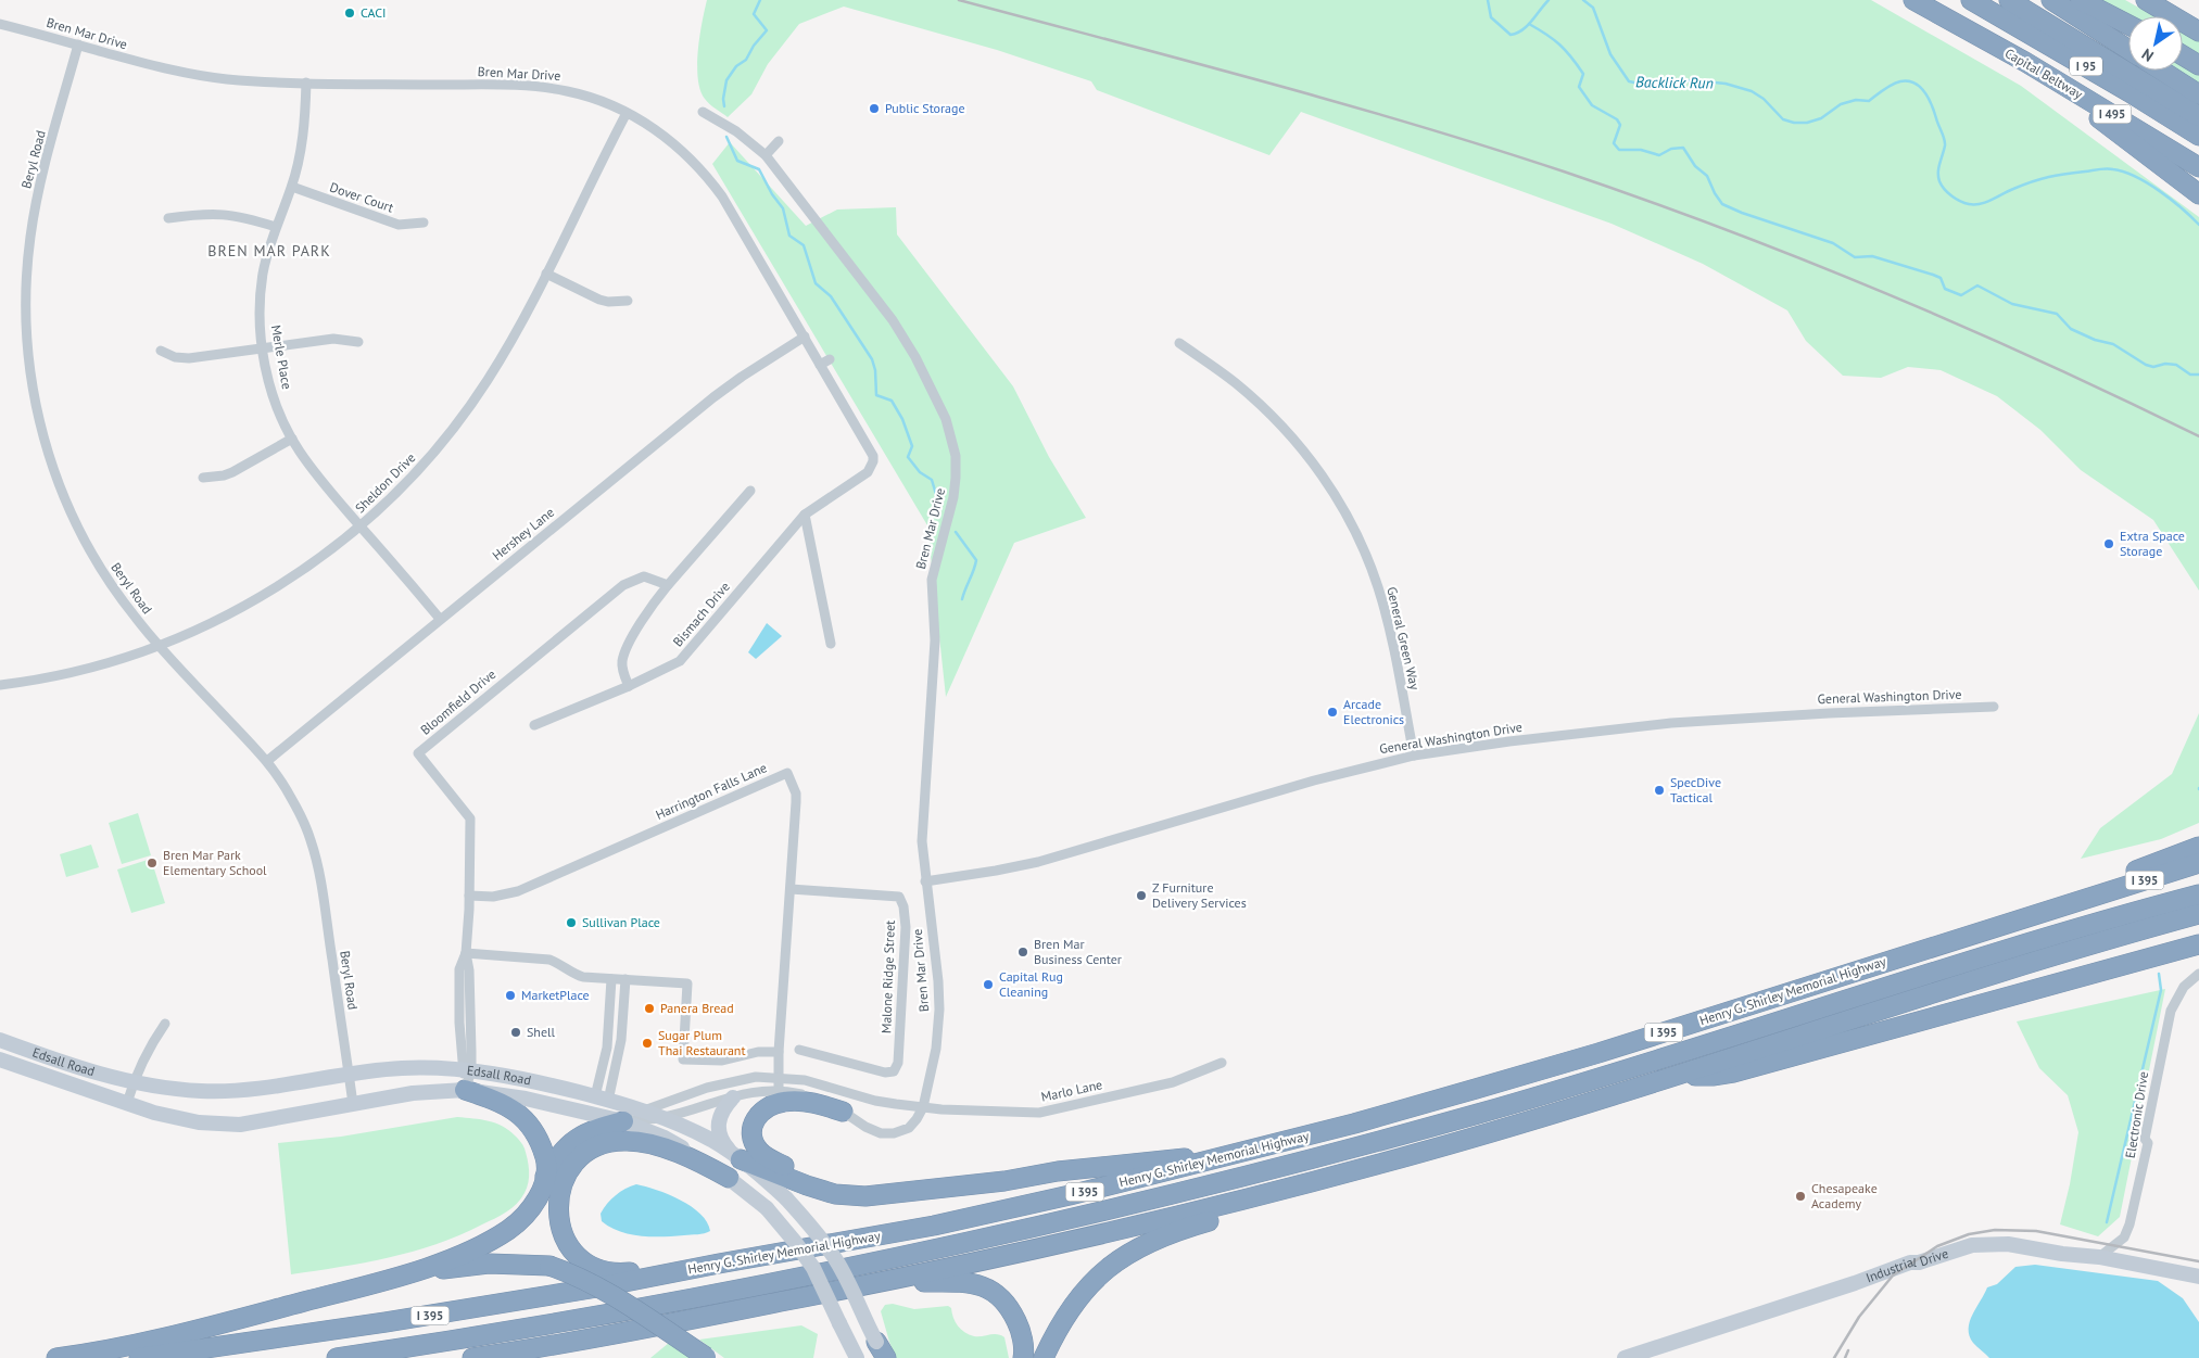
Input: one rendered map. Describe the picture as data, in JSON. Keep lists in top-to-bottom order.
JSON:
{
  "streets": {
    "highway": [
      "I 95",
      "Capital Beltway",
      "I 495",
      "I 395",
      "Henry G. Shirley Memorial Highway"
    ],
    "main road": ["Edsall Road", "Industrial Drive"],
    "street": [
      "Bren Mar Drive",
      "Beryl Road",
      "Dover Court",
      "Merle Place",
      "Sheldon Drive",
      "Hershey Lane",
      "Bismach Drive",
      "General Green Way",
      "General Washington Drive",
      "Bloomfield Drive",
      "Harrington Falls Lane",
      "Malone Ridge Street",
      "Marlo Lane",
      "Electronic Drive"
    ]
  },
  "crossings": [
    ["Bren Mar Drive", "Beryl Road"],
    ["Bren Mar Drive", "Merle Place"],
    ["Bren Mar Drive", "Sheldon Drive"],
    ["Bren Mar Drive", "Hershey Lane"],
    ["Bren Mar Drive", "Bismach Drive"],
    ["Bren Mar Drive", "General Washington Drive"],
    ["Bren Mar Drive", "Harrington Falls Lane"],
    ["Bren Mar Drive", "Edsall Road"],
    ["Bren Mar Drive", "Marlo Lane"],
    ["Beryl Road", "Sheldon Drive"],
    ["Beryl Road", "Hershey Lane"],
    ["Beryl Road", "Edsall Road"],
    ["Dover Court", "Merle Place"],
    ["Merle Place", "Sheldon Drive"],
    ["Merle Place", "Hershey Lane"],
    ["General Green Way", "General Washington Drive"],
    ["Bloomfield Drive", "Harrington Falls Lane"],
    ["Bloomfield Drive", "Edsall Road"],
    ["Harrington Falls Lane", "Malone Ridge Street"],
    ["Electronic Drive", "Industrial Drive"]
  ],
  "districts": ["BREN MAR PARK"],
  "water": ["Backlick Run"],
  "places": [
    "CACI",
    "Public Storage",
    "Extra Space Storage",
    "Arcade Electronics",
    "SpecDive Tactical",
    "Bren Mar Park Elementary School",
    "Z Furniture Delivery Services",
    "Sullivan Place",
    "Bren Mar Business Center",
    "Capital Rug Cleaning",
    "MarketPlace",
    "Panera Bread",
    "Shell",
    "Sugar Plum Thai Restaurant",
    "Chesapeake Academy"
  ],
  "north": "bottom left"
}
